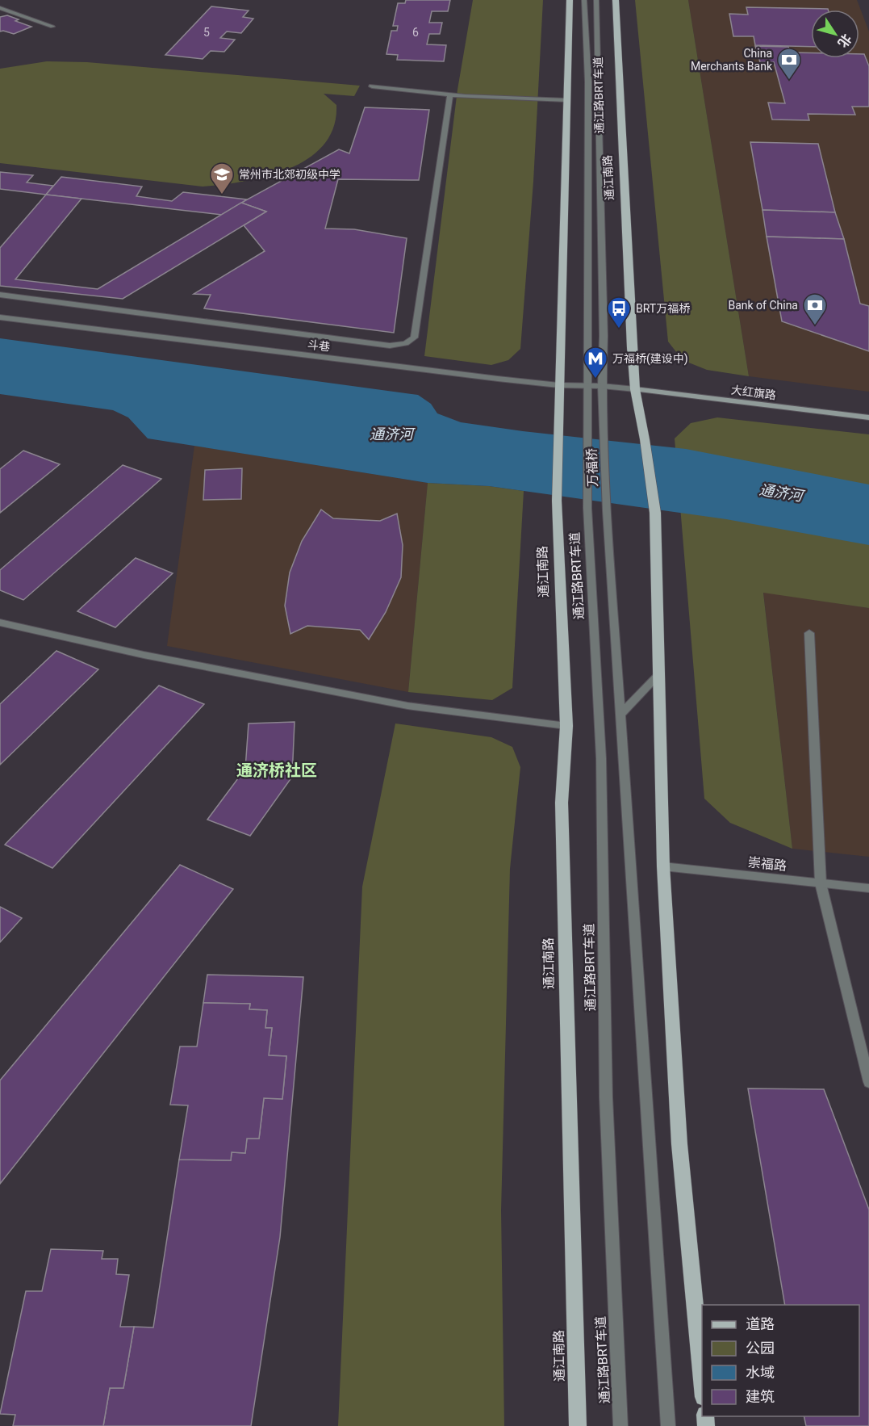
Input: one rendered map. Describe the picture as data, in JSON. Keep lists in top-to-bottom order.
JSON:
{
  "streets": {
    "main road": ["通江南路"],
    "street": [
      "通江路BRT车道",
      "斗巷",
      "大红旗路",
      "万福桥",
      "崇福路"
    ]
  },
  "crossings": [
    ["通江路BRT车道", "斗巷"],
    ["通江路BRT车道", "万福桥"],
    ["通江南路", "斗巷"],
    ["通江南路", "大红旗路"],
    ["斗巷", "大红旗路"]
  ],
  "districts": ["通济桥社区"],
  "water": ["通济河"],
  "places": {
    "bank": ["China Merchants Bank", "Bank of China"],
    "school or university": ["常州市北郊初级中学"],
    "bus stop": ["BRT万福桥"],
    "metro station": ["万福桥(建设中)"]
  },
  "house_numbers": ["5", "6"],
  "legend": [
    "道路",
    "公园",
    "水域",
    "建筑"
  ],
  "north": "bottom right"
}
